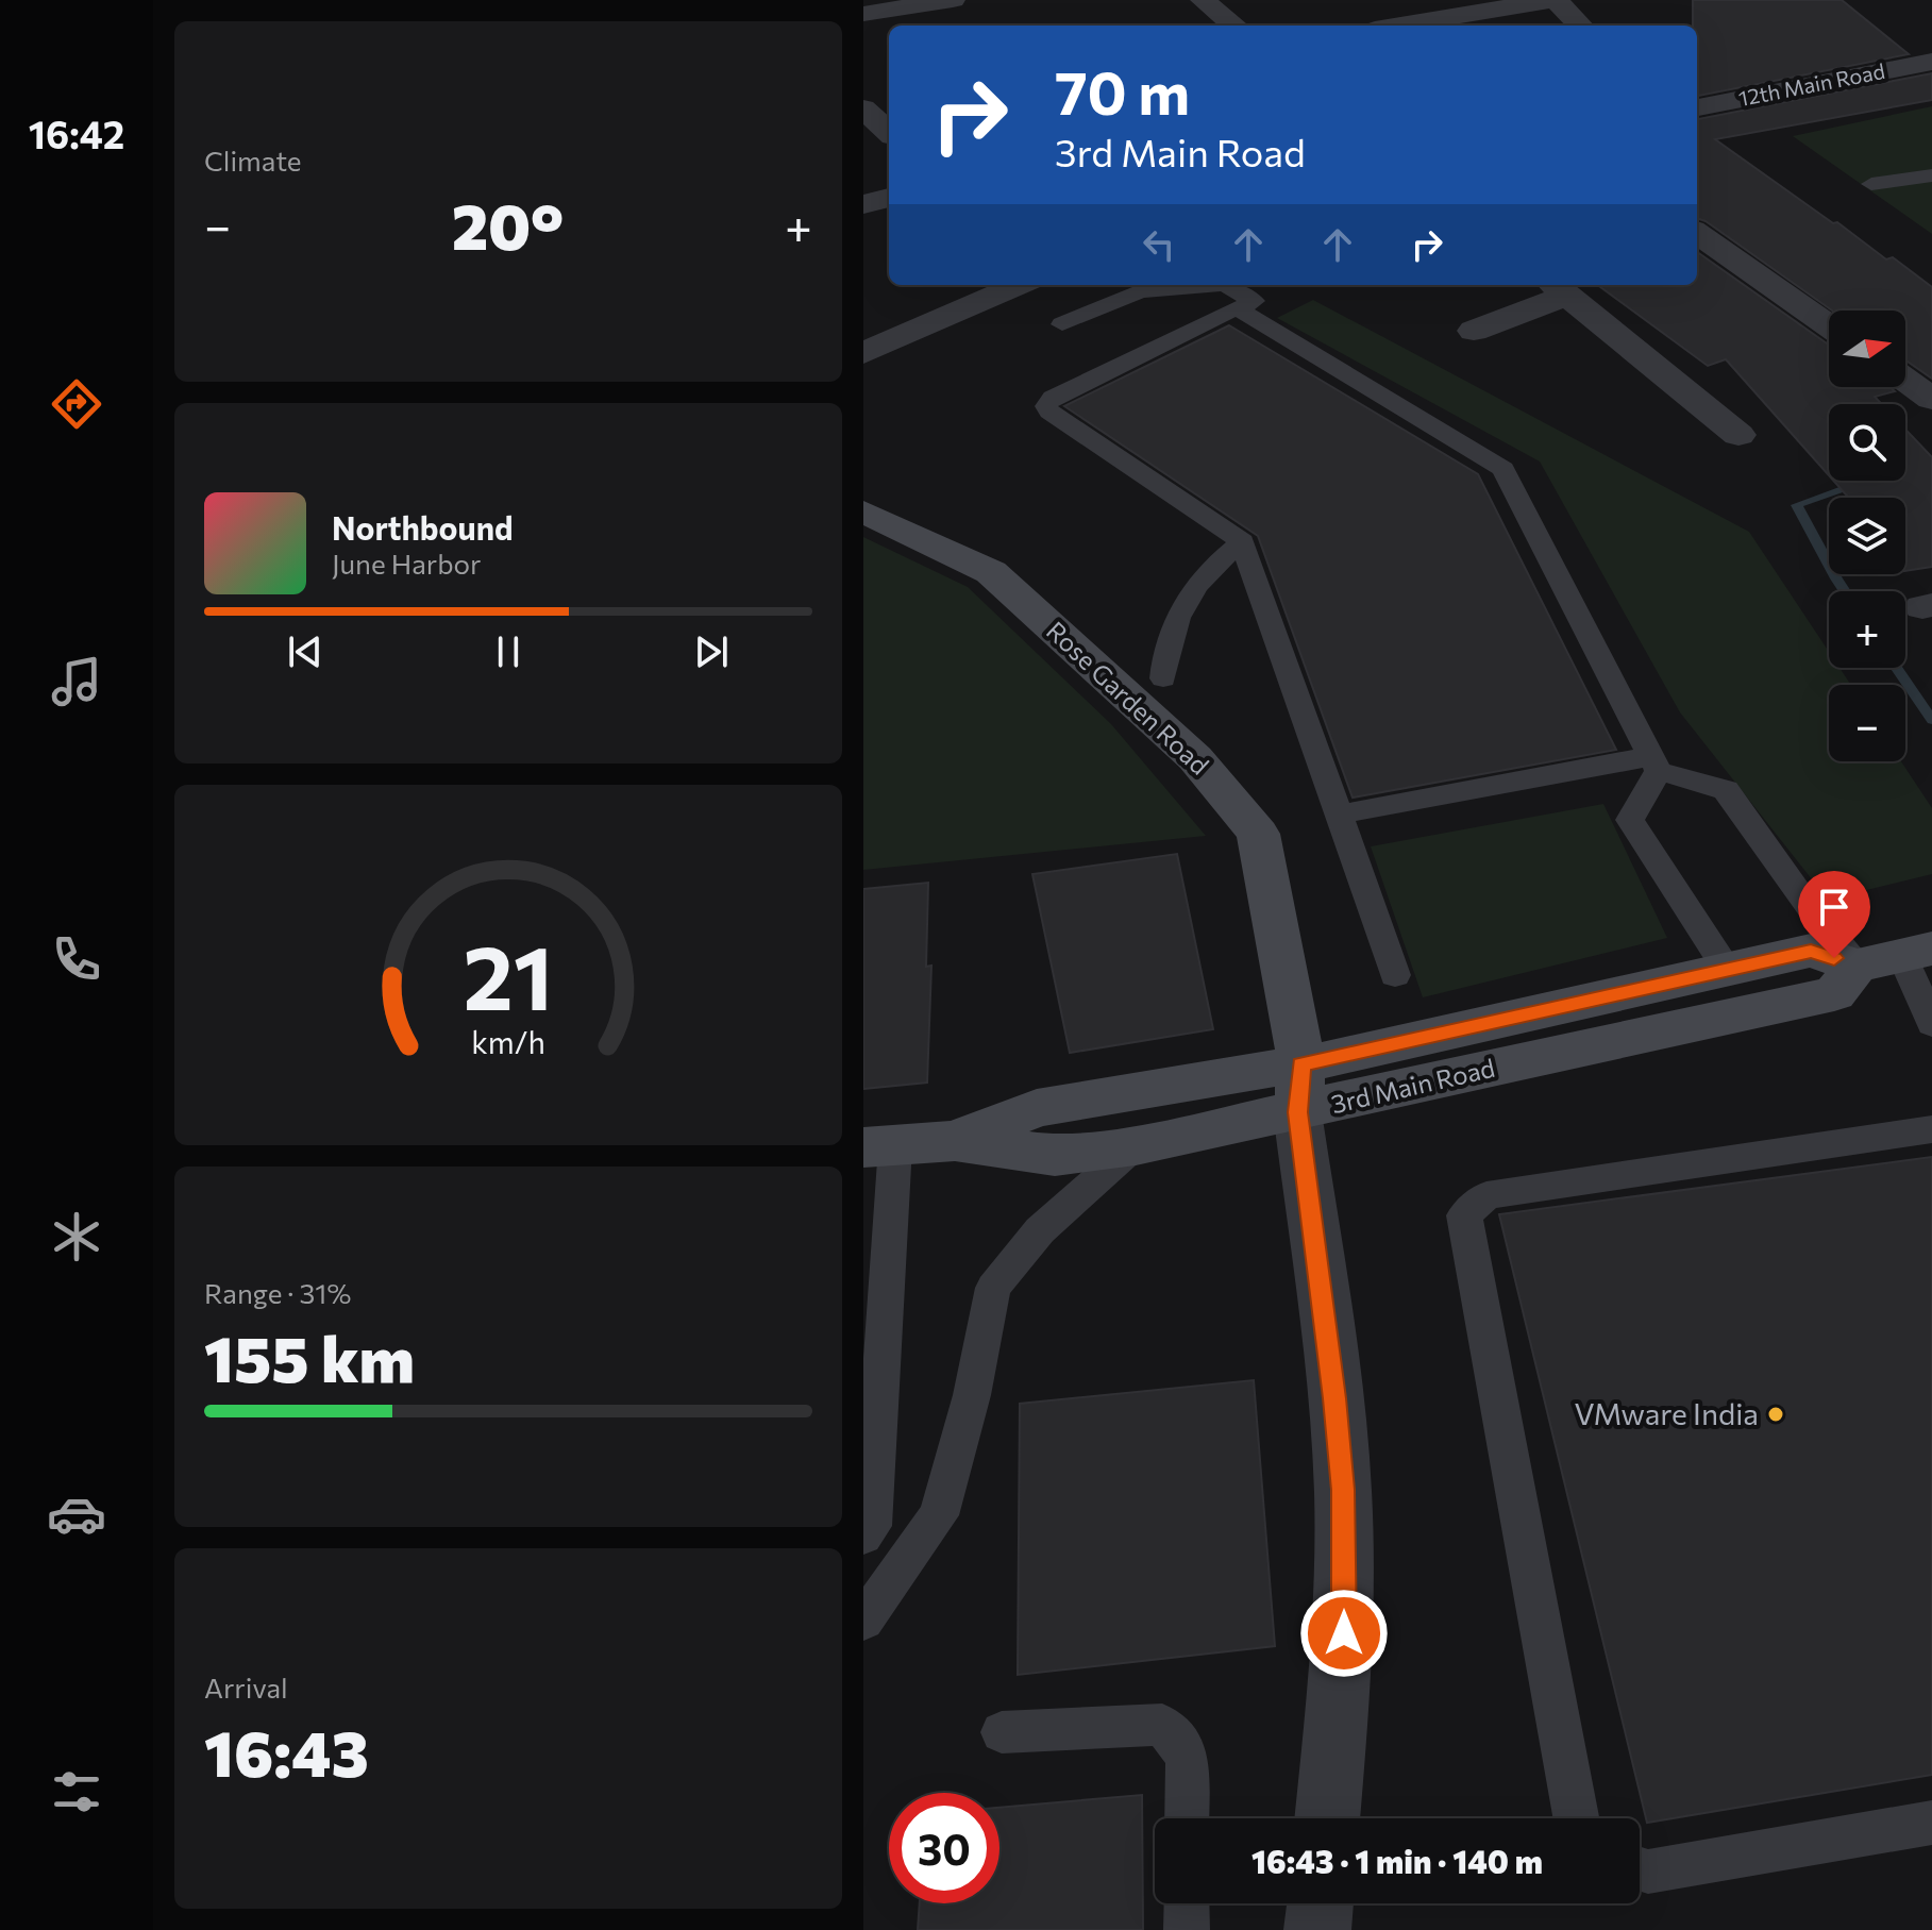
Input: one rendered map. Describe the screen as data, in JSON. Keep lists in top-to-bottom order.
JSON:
{
  "streets": {
    "street": ["12th Main Road", "Rose Garden Road", "3rd Main Road"]
  },
  "crossings": [
    ["Rose Garden Road", "3rd Main Road"]
  ],
  "places": ["VMware India"],
  "north": "right",
  "page": {
    "tabs": "16:42",
    "tile": [
      "Climate",
      ["Range · 31%", "155 km"],
      ["Arrival", "16:43"]
    ],
    "turn": ["70 m", "3rd Main Road"],
    "heat": ["−", "20°", "+"],
    "map_buttons": ["+", "−"],
    "song": ["Northbound", "June Harbor"],
    "limit": "30",
    "trip": "16:43 · 1 min · 140 m",
    "gauge": ["21", "km/h"]
  }
}
